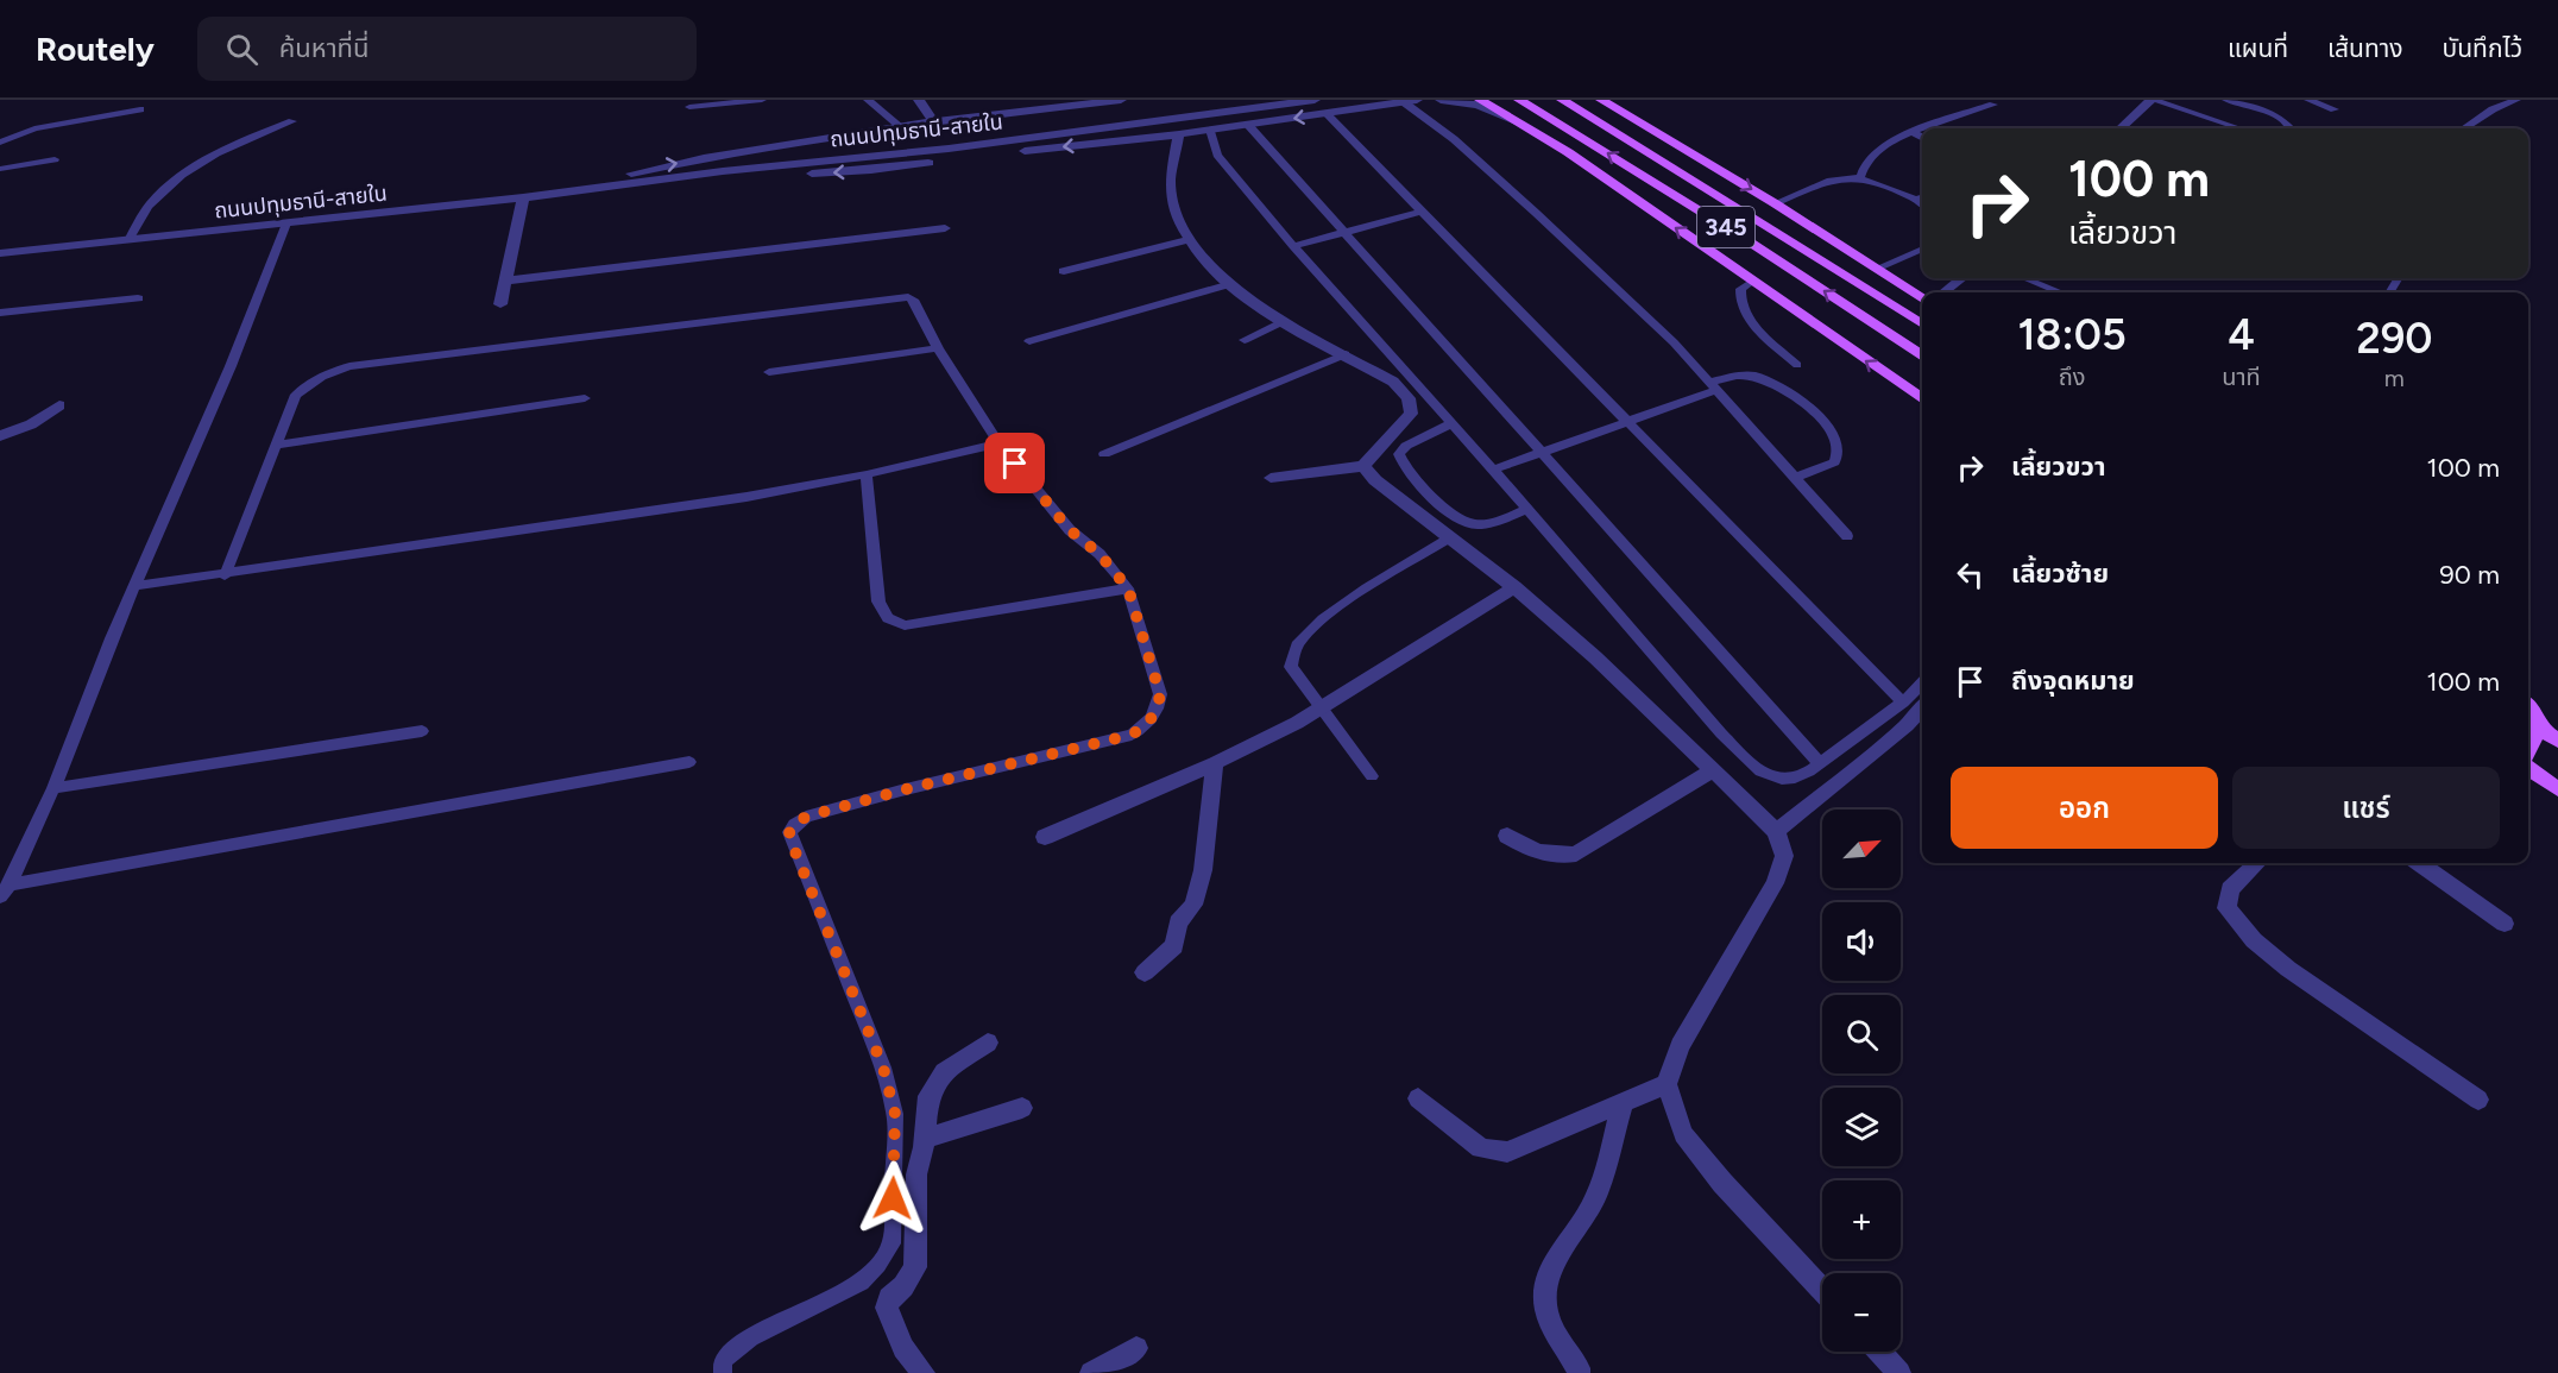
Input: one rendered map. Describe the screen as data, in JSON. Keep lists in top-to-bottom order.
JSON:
{
  "streets": {
    "main road": ["345"],
    "street": ["ถนนปทุมธานี-สายใน"]
  },
  "north": "top right",
  "page": {
    "header": "Routely",
    "search": "ค้นหาที่นี่",
    "nav": ["แผนที่", "เส้นทาง", "บันทึกไว้"],
    "turn": ["100 m", "เลี้ยวขวา"],
    "eta": [
      "18:05",
      "ถึง",
      "4",
      "นาที",
      "290",
      "m"
    ],
    "list": [
      {
        "name": "เลี้ยวขวา",
        "value": "100 m"
      },
      {
        "name": "เลี้ยวซ้าย",
        "value": "90 m"
      },
      {
        "name": "ถึงจุดหมาย",
        "value": "100 m"
      }
    ],
    "buttons": ["ออก", "แชร์"],
    "map_buttons": ["+", "−"]
  }
}
